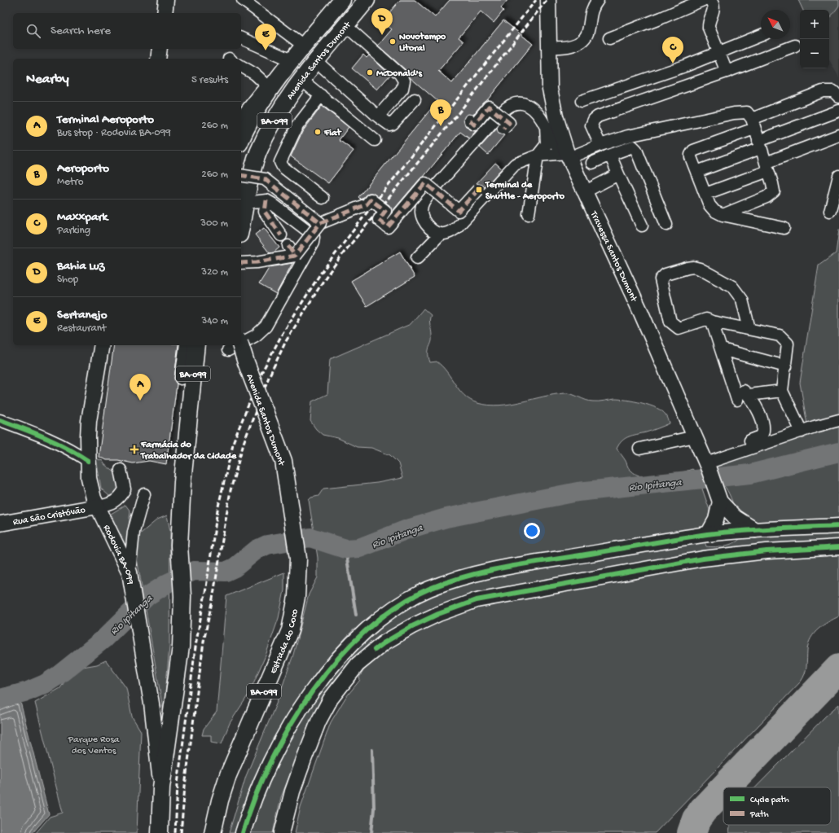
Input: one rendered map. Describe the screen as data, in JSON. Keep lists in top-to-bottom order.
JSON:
{
  "streets": {
    "highway": ["Avenida Santos Dumont", "BA-099", "Estrada do Coco"],
    "main road": ["Travessa Santos Dumont", "Rua São Cristóvão", "Rodovia BA-099"]
  },
  "crossings": [
    ["Avenida Santos Dumont", "Estrada do Coco"],
    ["BA-099", "Rodovia BA-099"],
    ["Rua São Cristóvão", "Rodovia BA-099"]
  ],
  "water": ["Rio Ipitanga"],
  "parks": ["Parque Rosa dos Ventos"],
  "places": {
    "other": ["Novotempo Litoral", "McDonald's", "Fiat"],
    "transit": ["Terminal de Shuttle - Aeroporto"],
    "health": ["Farmácia do Trabalhador da Cidade"]
  },
  "legend": ["Cycle path", "Path"],
  "north": "top left",
  "page": {
    "pins": [
      "D",
      "E",
      "C",
      "B",
      "A"
    ],
    "map_buttons": ["+", "−"],
    "search": "Search here",
    "heading": ["Nearby", "5 results"],
    "list": [
      {
        "mark": "A",
        "name": "Terminal Aeroporto",
        "note": "Bus stop · Rodovia BA-099",
        "value": "260 m"
      },
      {
        "mark": "B",
        "name": "Aeroporto",
        "note": "Metro",
        "value": "260 m"
      },
      {
        "mark": "C",
        "name": "Maxxpark",
        "note": "Parking",
        "value": "300 m"
      },
      {
        "mark": "D",
        "name": "Bahia Luz",
        "note": "Shop",
        "value": "320 m"
      },
      {
        "mark": "E",
        "name": "Sertanejo",
        "note": "Restaurant",
        "value": "340 m"
      }
    ]
  }
}
